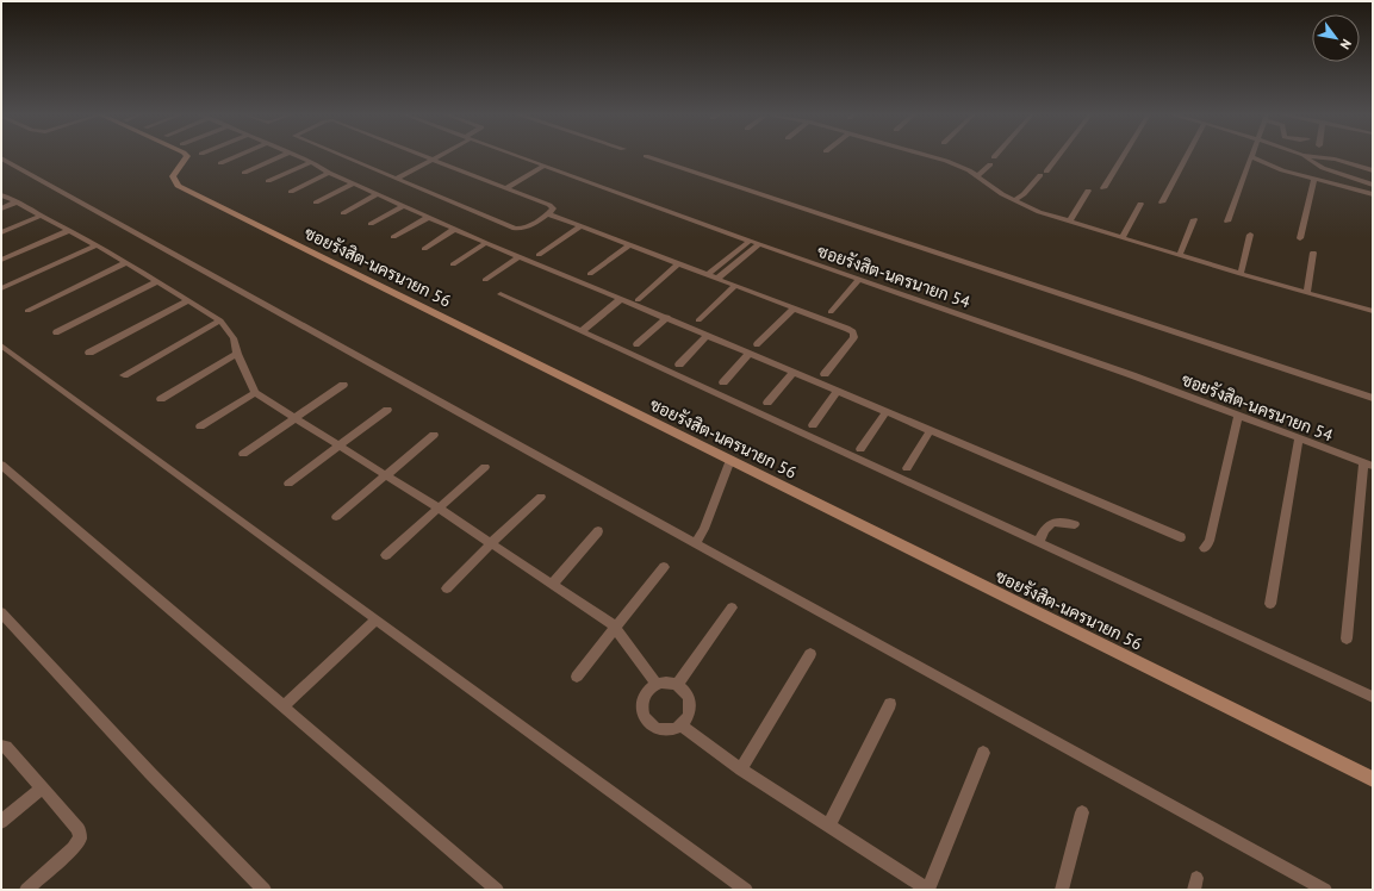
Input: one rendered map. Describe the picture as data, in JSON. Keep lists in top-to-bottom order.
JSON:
{
  "streets": {
    "street": ["ซอยรังสิต-นครนายก 56", "ซอยรังสิต-นครนายก 54"]
  },
  "north": "bottom right"
}
